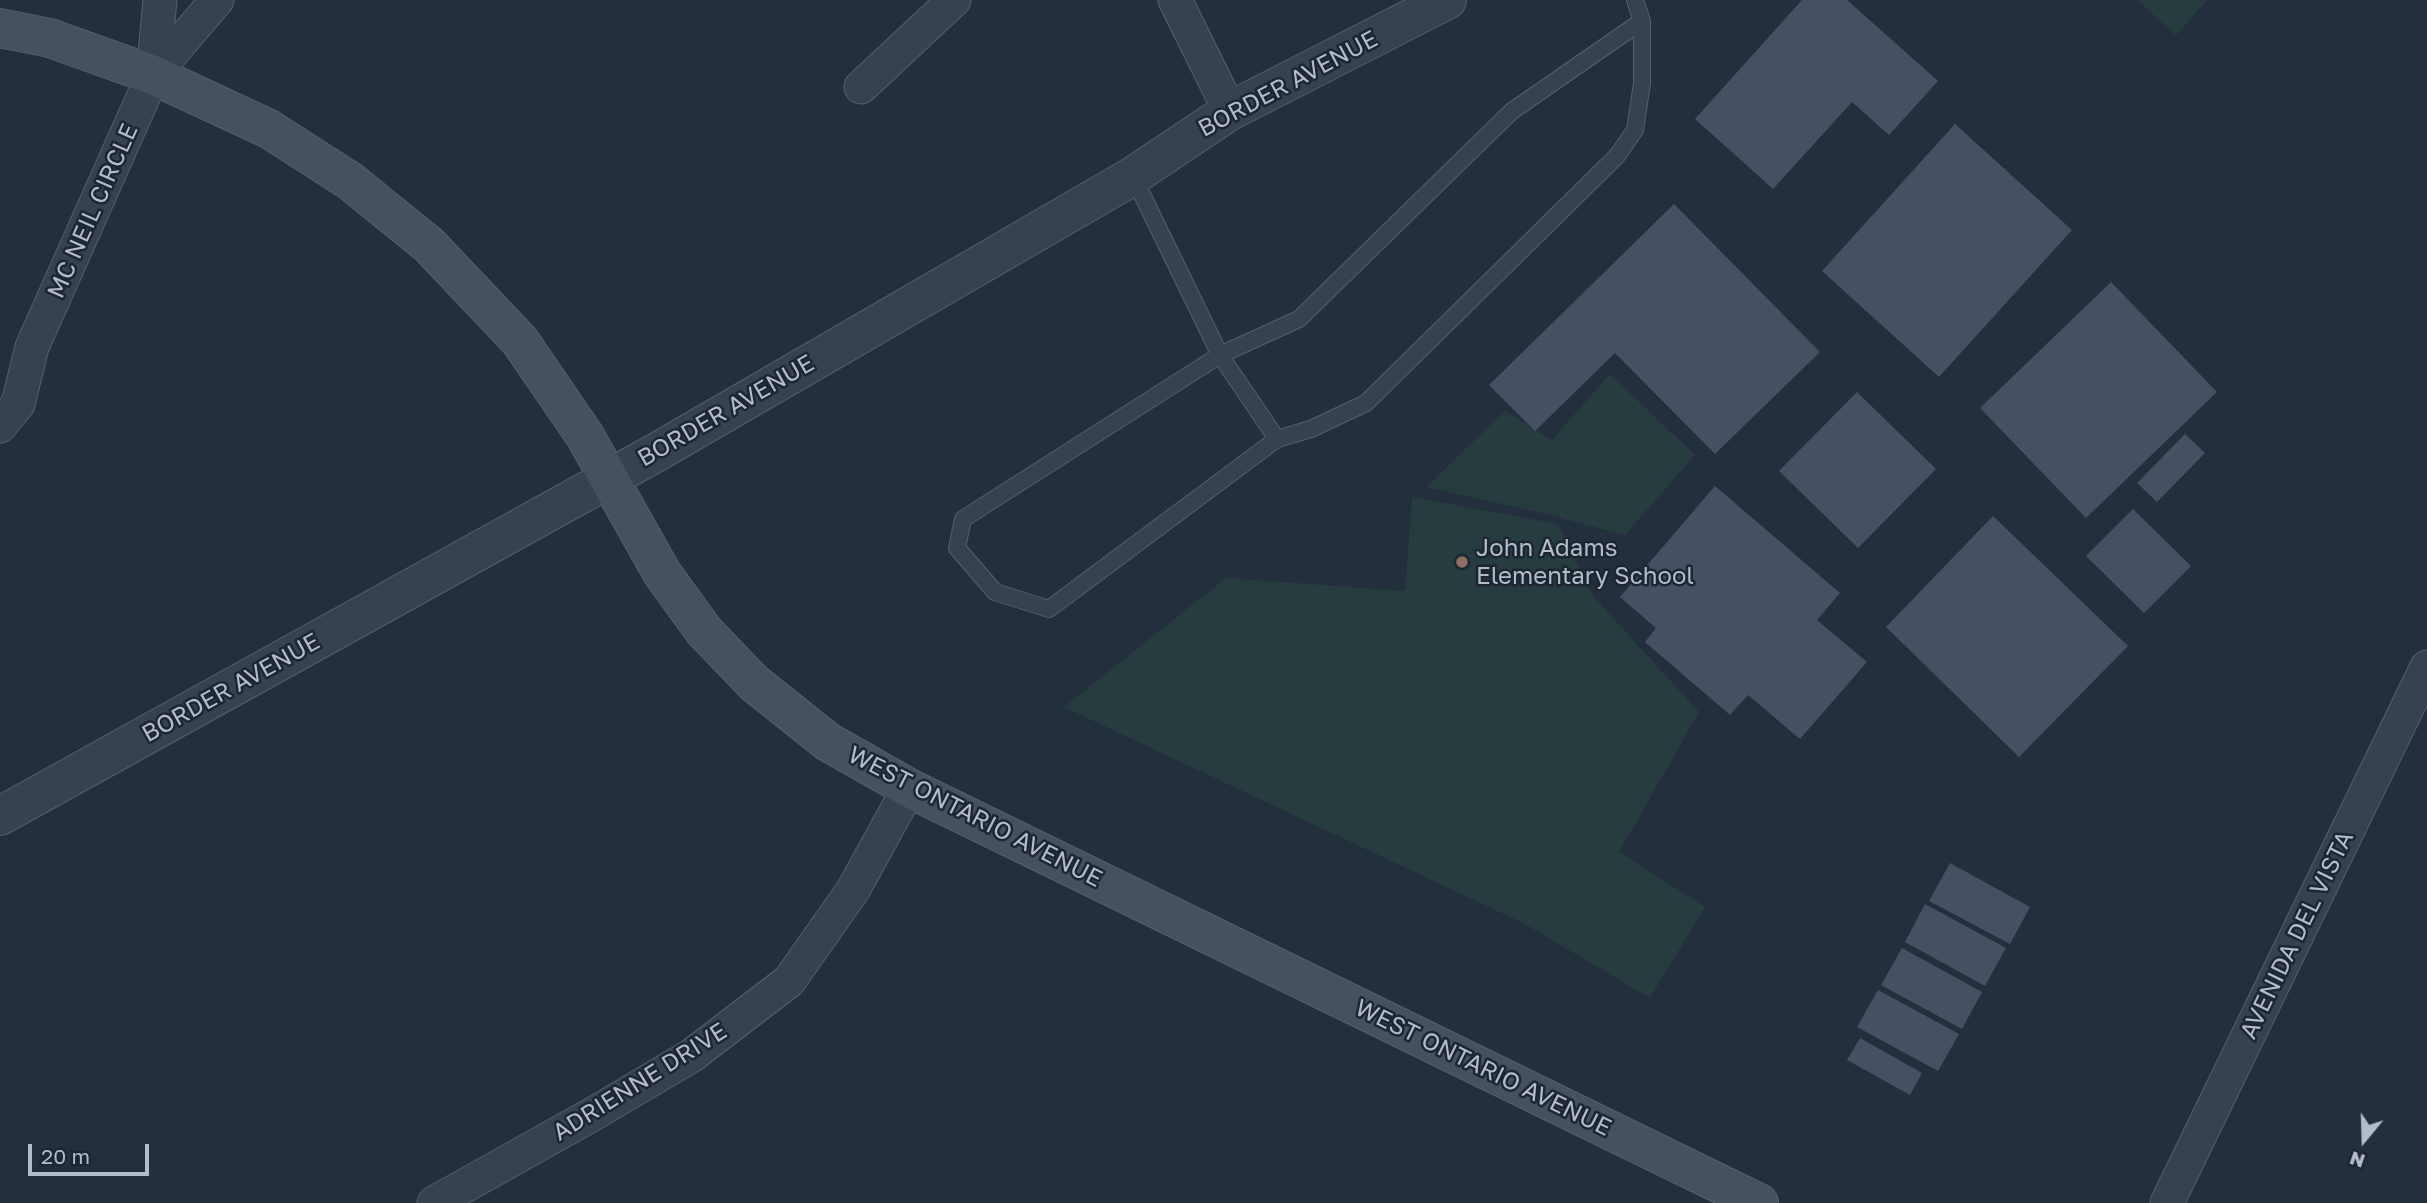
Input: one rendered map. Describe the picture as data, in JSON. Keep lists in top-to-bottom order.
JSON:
{
  "streets": {
    "main road": ["WEST ONTARIO AVENUE"],
    "street": [
      "BORDER AVENUE",
      "MC NEIL CIRCLE",
      "AVENIDA DEL VISTA",
      "ADRIENNE DRIVE"
    ]
  },
  "crossings": [
    ["BORDER AVENUE", "WEST ONTARIO AVENUE"],
    ["MC NEIL CIRCLE", "WEST ONTARIO AVENUE"],
    ["WEST ONTARIO AVENUE", "ADRIENNE DRIVE"]
  ],
  "places": ["John Adams Elementary School"],
  "scale_bar": "20 m",
  "north": "bottom"
}
